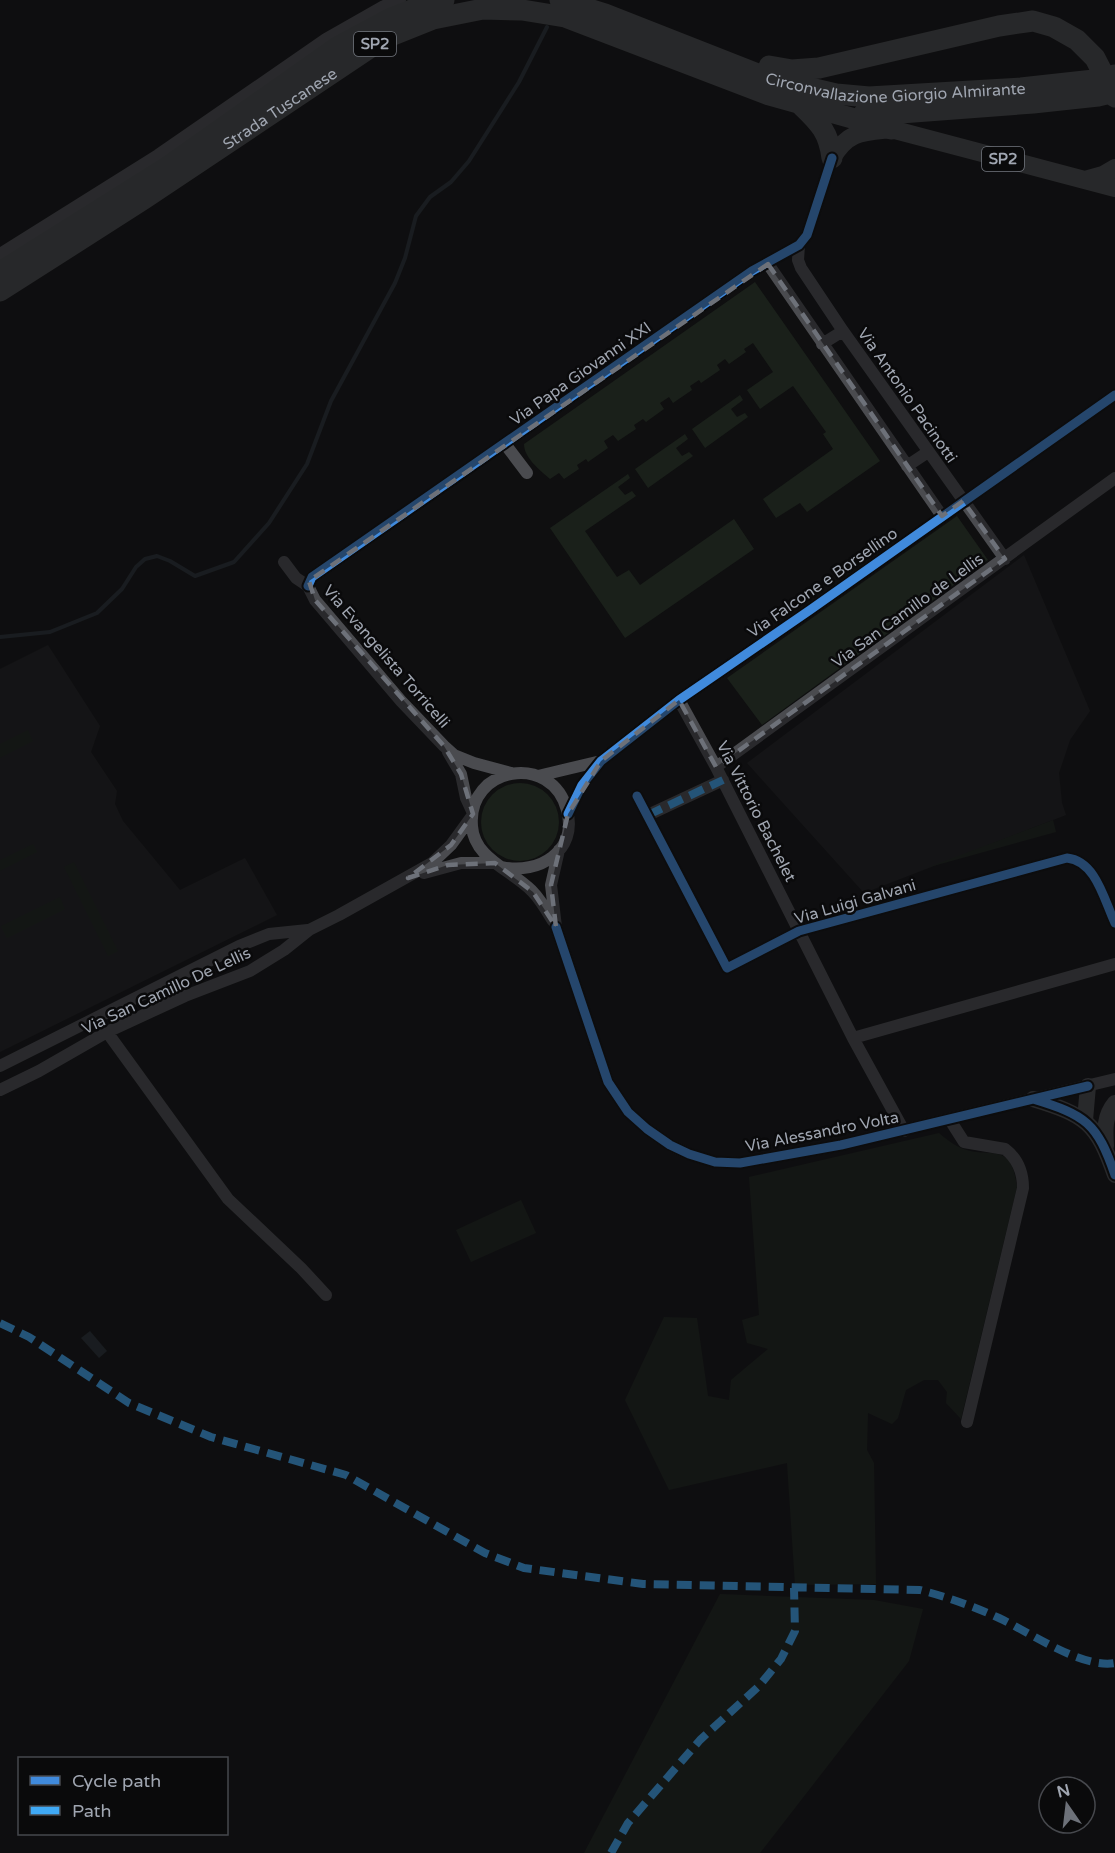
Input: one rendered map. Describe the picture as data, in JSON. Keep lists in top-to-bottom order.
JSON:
{
  "streets": {
    "highway": ["SP2", "Circonvallazione Giorgio Almirante", "Strada Tuscanese"],
    "street": [
      "Via Papa Giovanni XXI",
      "Via Antonio Pacinotti",
      "Via Falcone e Borsellino",
      "Via San Camillo de Lellis",
      "Via Evangelista Torricelli",
      "Via Vittorio Bachelet",
      "Via Luigi Galvani",
      "Via San Camillo De Lellis",
      "Via Alessandro Volta"
    ]
  },
  "crossings": [
    ["SP2", "Circonvallazione Giorgio Almirante"],
    ["SP2", "Strada Tuscanese"],
    ["Circonvallazione Giorgio Almirante", "Strada Tuscanese"],
    ["Via Papa Giovanni XXI", "Via Antonio Pacinotti"],
    ["Via Papa Giovanni XXI", "Via Evangelista Torricelli"],
    ["Via Antonio Pacinotti", "Via Falcone e Borsellino"],
    ["Via Antonio Pacinotti", "Via San Camillo de Lellis"],
    ["Via Falcone e Borsellino", "Via Evangelista Torricelli"],
    ["Via Falcone e Borsellino", "Via Vittorio Bachelet"],
    ["Via Falcone e Borsellino", "Via San Camillo De Lellis"],
    ["Via Falcone e Borsellino", "Via Alessandro Volta"],
    ["Via San Camillo de Lellis", "Via Vittorio Bachelet"],
    ["Via Evangelista Torricelli", "Via San Camillo De Lellis"],
    ["Via Evangelista Torricelli", "Via Alessandro Volta"],
    ["Via Vittorio Bachelet", "Via Luigi Galvani"],
    ["Via Vittorio Bachelet", "Via Alessandro Volta"],
    ["Via San Camillo De Lellis", "Via Alessandro Volta"]
  ],
  "legend": ["Cycle path", "Path"],
  "north": "top"
}
